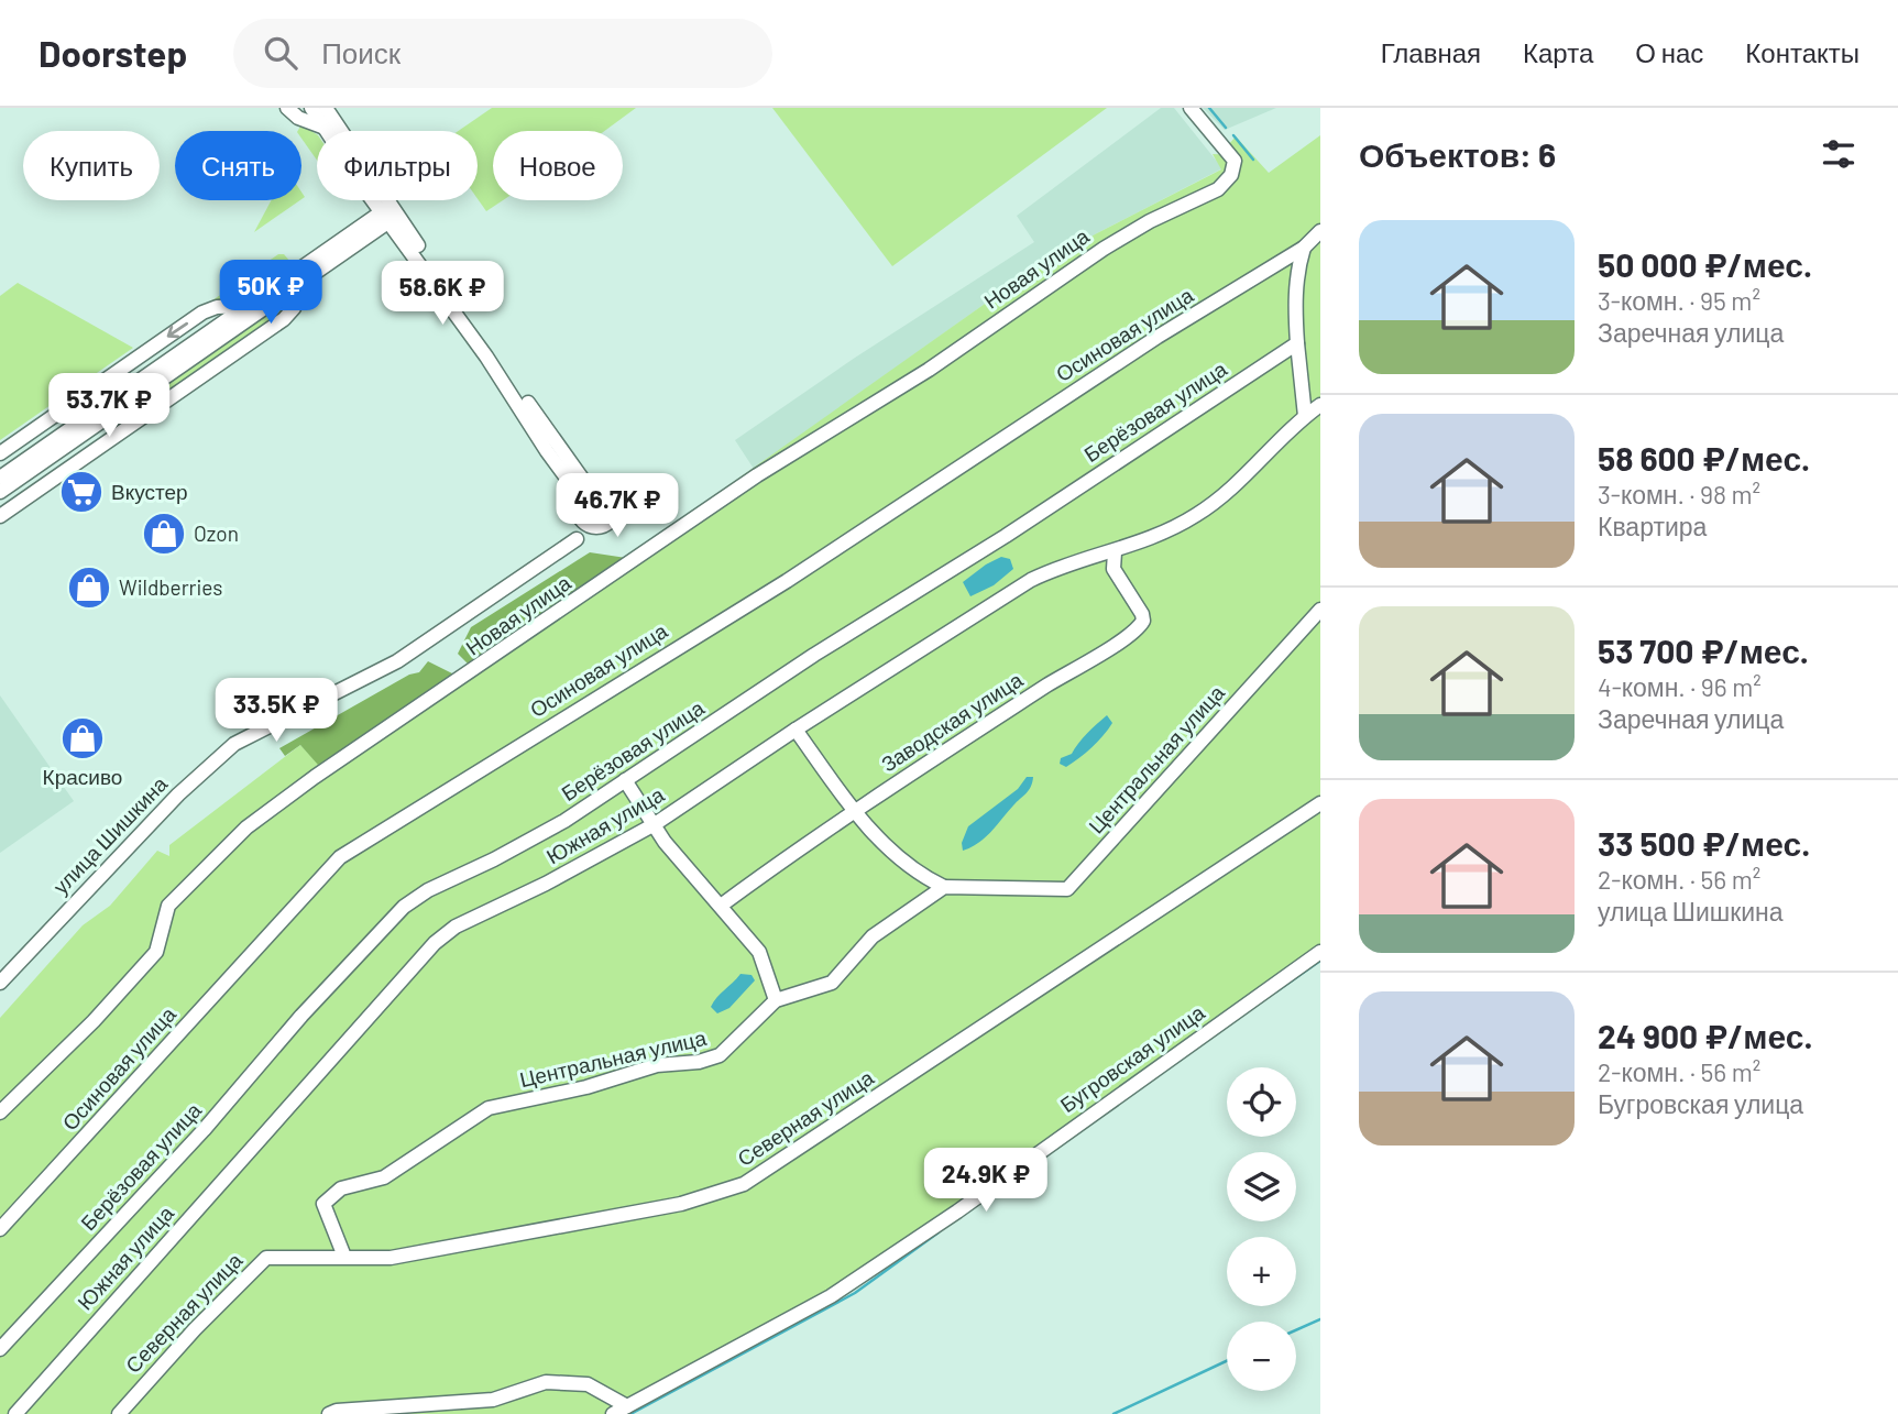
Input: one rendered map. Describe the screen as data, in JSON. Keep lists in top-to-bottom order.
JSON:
{
  "streets": {
    "street": [
      "Новая улица",
      "Осиновая улица",
      "Берёзовая улица",
      "Заводская улица",
      "Центральная улица",
      "Южная улица",
      "улица Шишкина",
      "Бугровская улица",
      "Северная улица"
    ]
  },
  "crossings": [
    ["Заводская улица", "Южная улица"],
    ["Центральная улица", "Северная улица"]
  ],
  "places": {
    "supermarket": ["Вкустер"],
    "shop": ["Ozon", "Wildberries", "Красиво"]
  },
  "page": {
    "header": "Doorstep",
    "search": "Поиск",
    "nav": [
      "Главная",
      "Карта",
      "О нас",
      "Контакты"
    ],
    "heading": "Объектов: 6",
    "chip": [
      "Купить",
      "Снять",
      "Фильтры",
      "Новое"
    ],
    "list": [
      {
        "name": "50 000 ₽/мес.",
        "note": "3-комн. · 95 m² · Заречная улица"
      },
      {
        "name": "58 600 ₽/мес.",
        "note": "3-комн. · 98 m² · Квартира"
      },
      {
        "name": "53 700 ₽/мес.",
        "note": "4-комн. · 96 m² · Заречная улица"
      },
      {
        "name": "33 500 ₽/мес.",
        "note": "2-комн. · 56 m² · улица Шишкина"
      },
      {
        "name": "24 900 ₽/мес.",
        "note": "2-комн. · 56 m² · Бугровская улица"
      }
    ],
    "price": [
      "50K ₽",
      "58.6K ₽",
      "53.7K ₽",
      "46.7K ₽",
      "33.5K ₽",
      "24.9K ₽"
    ],
    "map_buttons": ["+", "−"]
  }
}
